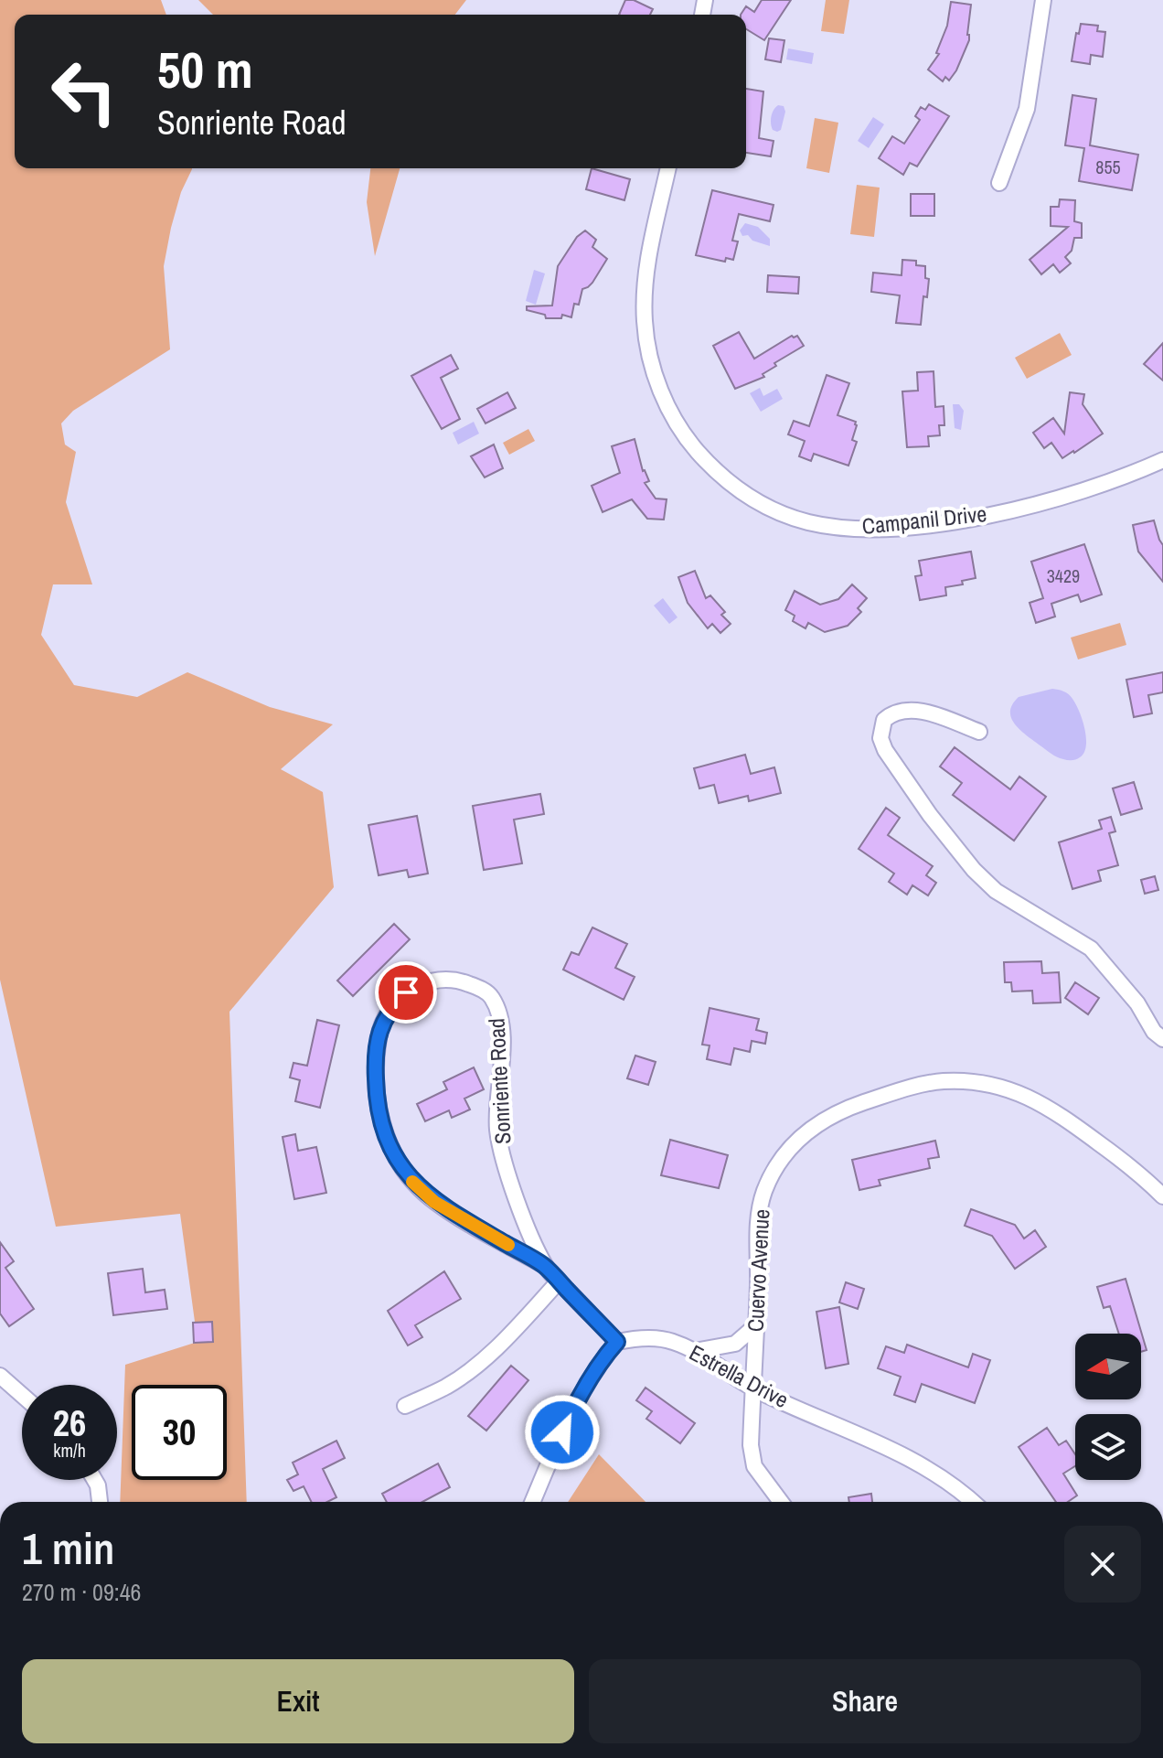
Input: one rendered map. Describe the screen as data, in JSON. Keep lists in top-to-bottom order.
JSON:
{
  "streets": {
    "street": [
      "Campanil Drive",
      "Sonriente Road",
      "Cuervo Avenue",
      "Estrella Drive"
    ]
  },
  "crossings": [
    ["Sonriente Road", "Estrella Drive"],
    ["Cuervo Avenue", "Estrella Drive"]
  ],
  "house_numbers": ["855", "3429"],
  "north": "left",
  "page": {
    "turn": ["50 m", "Sonriente Road"],
    "speed": "26 km/h",
    "limit": "30",
    "heading": ["1 min", "270 m · 09:46"],
    "buttons": ["Exit", "Share"]
  }
}
